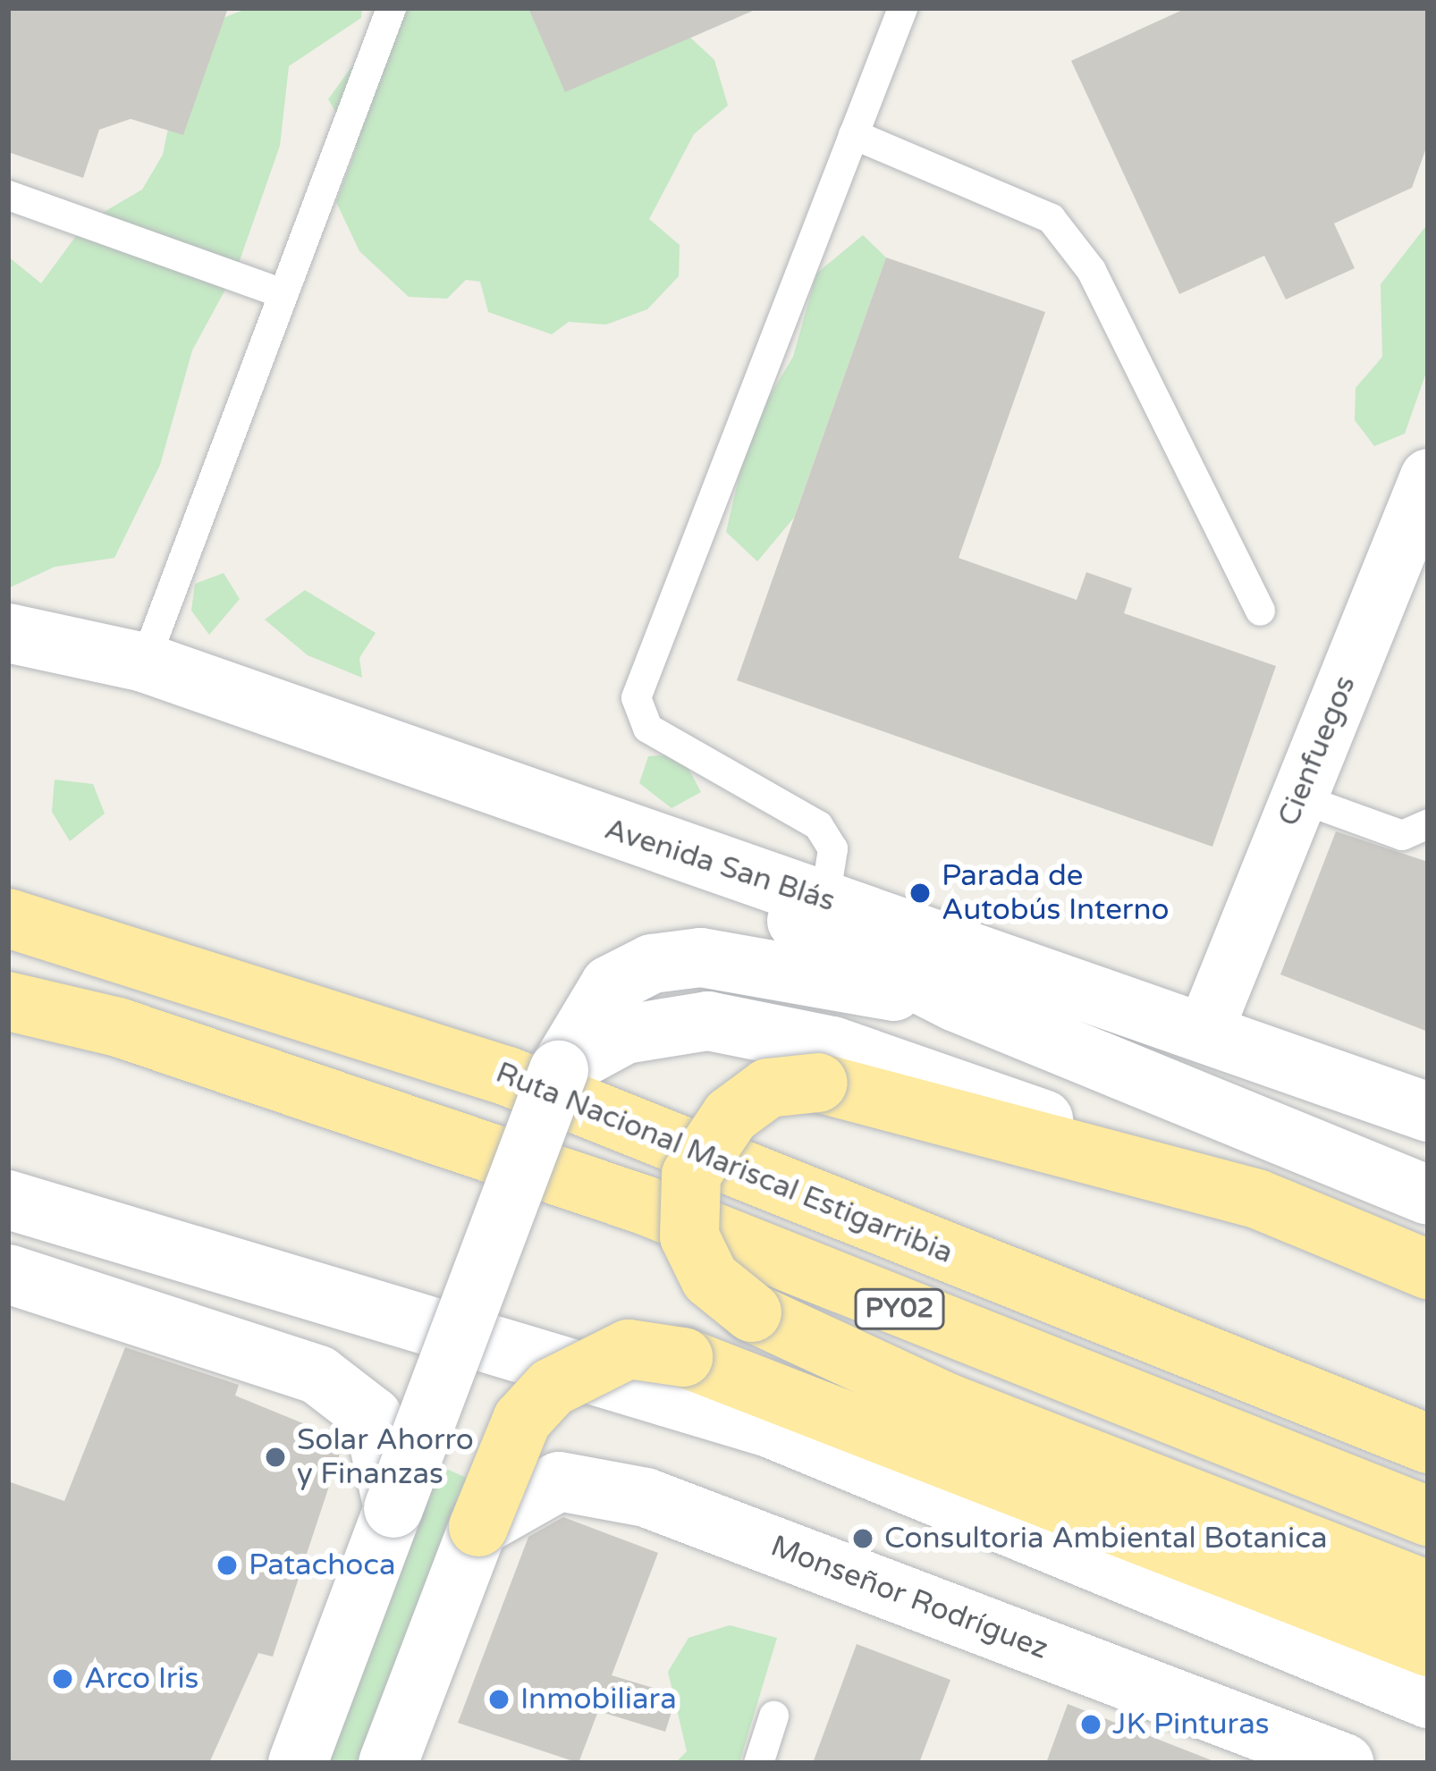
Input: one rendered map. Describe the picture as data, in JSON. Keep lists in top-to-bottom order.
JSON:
{
  "streets": {
    "highway": ["Ruta Nacional Mariscal Estigarribia", "PY02"],
    "street": ["Cienfuegos", "Avenida San Blás", "Monseñor Rodríguez"]
  },
  "crossings": [
    ["Cienfuegos", "Avenida San Blás"]
  ],
  "places": [
    "Parada de Autobús Interno",
    "Solar Ahorro y Finanzas",
    "Consultoria Ambiental Botanica",
    "Patachoca",
    "Arco Iris",
    "Inmobiliara",
    "JK Pinturas"
  ]
}
